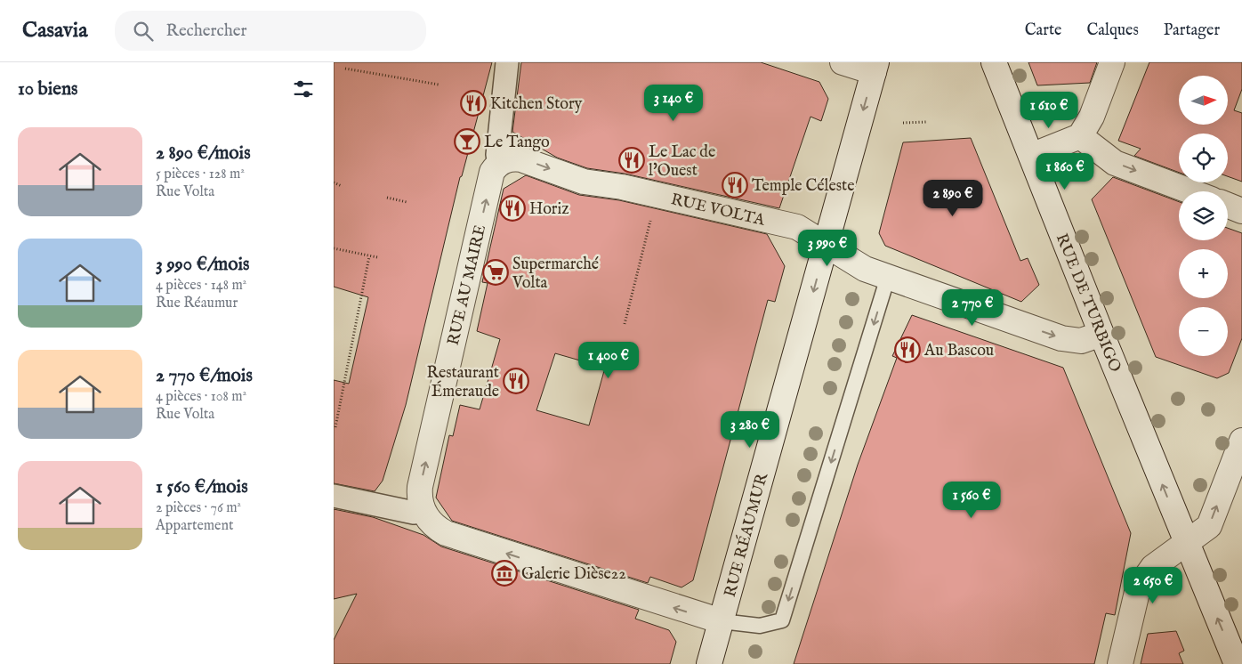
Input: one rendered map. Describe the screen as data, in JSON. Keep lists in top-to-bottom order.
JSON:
{
  "streets": {
    "street": [
      "RUE VOLTA",
      "RUE AU MAIRE",
      "RUE DE TURBIGO",
      "RUE RÉAUMUR"
    ]
  },
  "crossings": [
    ["RUE VOLTA", "RUE AU MAIRE"],
    ["RUE VOLTA", "RUE DE TURBIGO"],
    ["RUE VOLTA", "RUE RÉAUMUR"]
  ],
  "one_way": [
    "RUE VOLTA",
    "RUE AU MAIRE",
    "RUE DE TURBIGO",
    "RUE RÉAUMUR"
  ],
  "places": {
    "restaurant": [
      "Kitchen Story",
      "Le Lac de l'Ouest",
      "Temple Céleste",
      "Horiz",
      "Au Bascou",
      "Restaurant Émeraude"
    ],
    "bar": ["Le Tango"],
    "supermarket": ["Supermarché Volta"],
    "museum": ["Galerie Dièse22"]
  },
  "north": "right",
  "page": {
    "header": "Casavia",
    "search": "Rechercher",
    "nav": ["Carte", "Calques", "Partager"],
    "heading": "10 biens",
    "map_buttons": ["+", "−"],
    "price": [
      "3 140 €",
      "1 610 €",
      "1 860 €",
      "2 890 €",
      "3 990 €",
      "2 770 €",
      "1 400 €",
      "3 280 €",
      "1 560 €",
      "2 650 €"
    ],
    "list": [
      {
        "name": "2 890 €/mois",
        "note": "5 pièces · 128 m² · Rue Volta"
      },
      {
        "name": "3 990 €/mois",
        "note": "4 pièces · 148 m² · Rue Réaumur"
      },
      {
        "name": "2 770 €/mois",
        "note": "4 pièces · 108 m² · Rue Volta"
      },
      {
        "name": "1 560 €/mois",
        "note": "2 pièces · 76 m² · Appartement"
      }
    ]
  }
}
